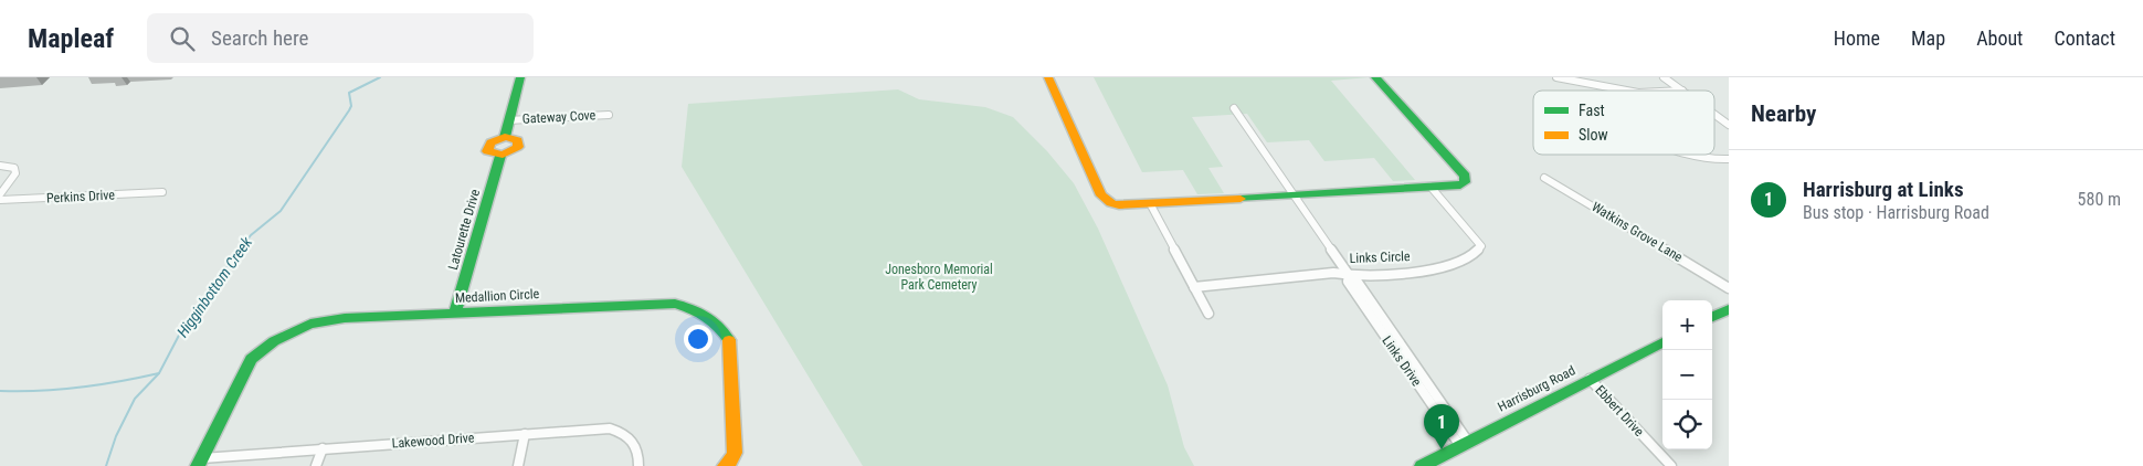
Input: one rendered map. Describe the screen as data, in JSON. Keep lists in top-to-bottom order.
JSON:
{
  "streets": {
    "street": [
      "Gateway Cove",
      "Perkins Drive",
      "Latourette Drive",
      "Watkins Grove Lane",
      "Links Circle",
      "Medallion Circle",
      "Links Drive",
      "Harrisburg Road",
      "Ebbert Drive",
      "Lakewood Drive"
    ]
  },
  "crossings": [
    ["Gateway Cove", "Latourette Drive"],
    ["Latourette Drive", "Medallion Circle"],
    ["Links Circle", "Links Drive"],
    ["Medallion Circle", "Lakewood Drive"],
    ["Links Drive", "Harrisburg Road"],
    ["Harrisburg Road", "Ebbert Drive"]
  ],
  "water": ["Higginbottom Creek"],
  "parks": ["Jonesboro Memorial Park Cemetery"],
  "legend": ["Fast", "Slow"],
  "page": {
    "header": "Mapleaf",
    "search": "Search here",
    "nav": [
      "Home",
      "Map",
      "About",
      "Contact"
    ],
    "heading": "Nearby",
    "list": [
      {
        "mark": "1",
        "name": "Harrisburg at Links",
        "note": "Bus stop · Harrisburg Road",
        "value": "580 m"
      }
    ],
    "map_buttons": ["+", "−"],
    "pins": "1"
  }
}
